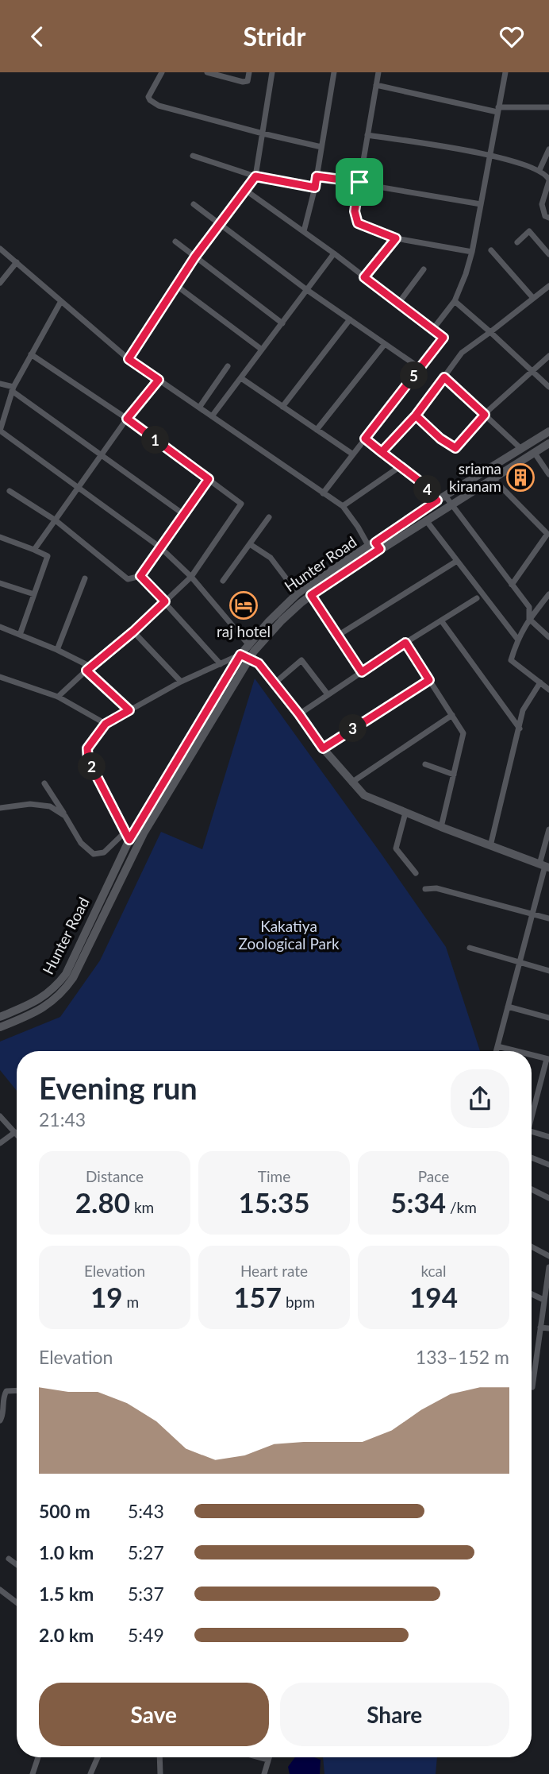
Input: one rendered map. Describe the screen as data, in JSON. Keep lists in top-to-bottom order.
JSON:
{
  "streets": {
    "main road": ["Hunter Road"]
  },
  "parks": ["Kakatiya Zoological Park"],
  "places": {
    "building": ["sriama kiranam"],
    "hotel": ["raj hotel"]
  },
  "page": {
    "header": "Stridr",
    "pins": [
      "5",
      "1",
      "4",
      "3",
      "2"
    ],
    "heading": ["Evening run", "21:43"],
    "stats": [
      ["Distance", "2.80 km"],
      ["Time", "15:35"],
      ["Pace", "5:34 /km"],
      ["Elevation", "19 m"],
      ["Heart rate", "157 bpm"],
      ["kcal", "194"]
    ],
    "chart": ["Elevation", "133–152 m"],
    "list": [
      {
        "name": "500 m",
        "note": "5:43"
      },
      {
        "name": "1.0 km",
        "note": "5:27"
      },
      {
        "name": "1.5 km",
        "note": "5:37"
      },
      {
        "name": "2.0 km",
        "note": "5:49"
      }
    ],
    "buttons": ["Save", "Share"]
  }
}
